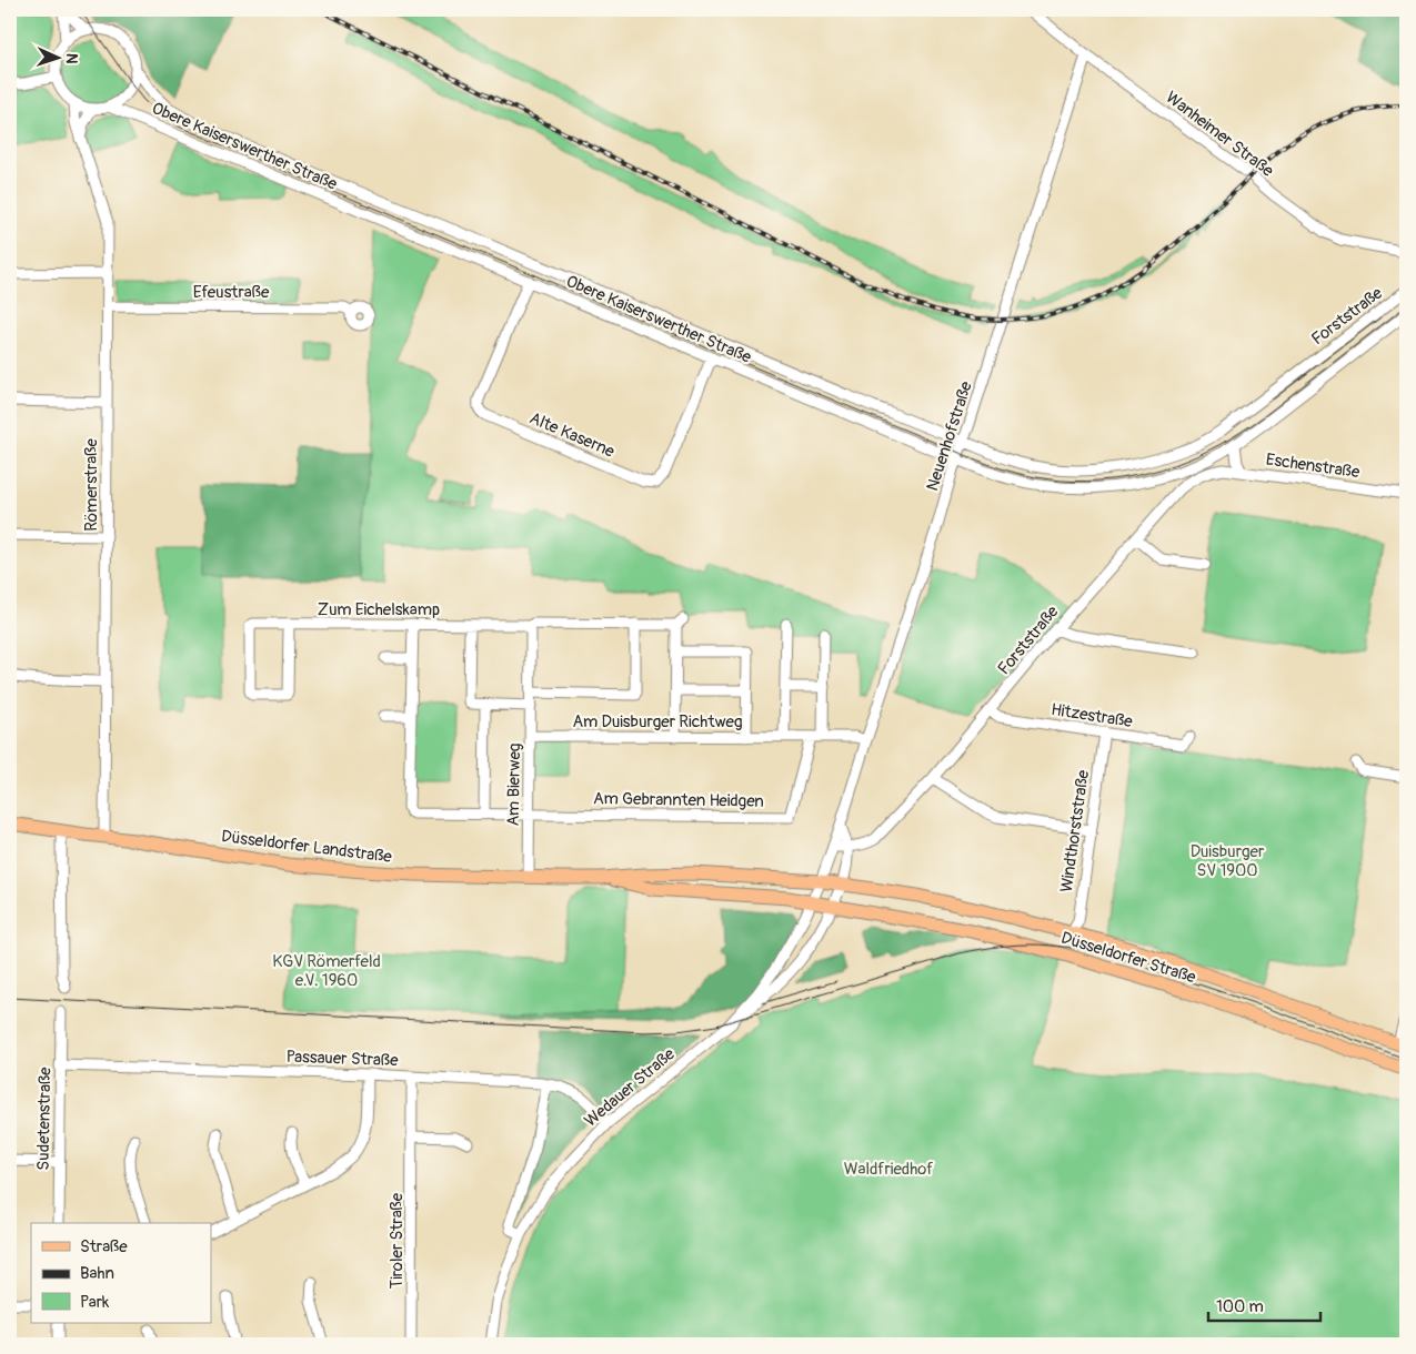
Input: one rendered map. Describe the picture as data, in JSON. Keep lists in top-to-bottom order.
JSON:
{
  "streets": {
    "main road": ["Düsseldorfer Landstraße", "Düsseldorfer Straße"],
    "street": [
      "Wanheimer Straße",
      "Obere Kaiserswerther Straße",
      "Efeustraße",
      "Forststraße",
      "Alte Kaserne",
      "Neuenhofstraße",
      "Eschenstraße",
      "Römerstraße",
      "Zum Eichelskamp",
      "Hitzestraße",
      "Am Duisburger Richtweg",
      "Am Bierweg",
      "Am Gebrannten Heidgen",
      "Windthorststraße",
      "Passauer Straße",
      "Wedauer Straße",
      "Sudetenstraße",
      "Tiroler Straße"
    ]
  },
  "crossings": [
    ["Wanheimer Straße", "Neuenhofstraße"],
    ["Obere Kaiserswerther Straße", "Forststraße"],
    ["Obere Kaiserswerther Straße", "Alte Kaserne"],
    ["Obere Kaiserswerther Straße", "Neuenhofstraße"],
    ["Obere Kaiserswerther Straße", "Römerstraße"],
    ["Efeustraße", "Römerstraße"],
    ["Forststraße", "Eschenstraße"],
    ["Forststraße", "Hitzestraße"],
    ["Neuenhofstraße", "Am Duisburger Richtweg"],
    ["Neuenhofstraße", "Düsseldorfer Landstraße"],
    ["Neuenhofstraße", "Wedauer Straße"],
    ["Römerstraße", "Düsseldorfer Landstraße"],
    ["Zum Eichelskamp", "Am Duisburger Richtweg"],
    ["Zum Eichelskamp", "Am Bierweg"],
    ["Zum Eichelskamp", "Am Gebrannten Heidgen"],
    ["Hitzestraße", "Windthorststraße"],
    ["Am Duisburger Richtweg", "Am Bierweg"],
    ["Am Duisburger Richtweg", "Am Gebrannten Heidgen"],
    ["Am Bierweg", "Am Gebrannten Heidgen"],
    ["Am Bierweg", "Düsseldorfer Landstraße"],
    ["Windthorststraße", "Düsseldorfer Straße"],
    ["Düsseldorfer Landstraße", "Düsseldorfer Straße"],
    ["Düsseldorfer Landstraße", "Wedauer Straße"],
    ["Düsseldorfer Straße", "Wedauer Straße"],
    ["Passauer Straße", "Wedauer Straße"],
    ["Passauer Straße", "Sudetenstraße"],
    ["Passauer Straße", "Tiroler Straße"]
  ],
  "parks": ["Duisburger SV 1900", "KGV Römerfeld e.V. 1960", "Waldfriedhof"],
  "legend": ["Straße", "Bahn", "Park"],
  "scale_bar": "100 m",
  "north": "right"
}
